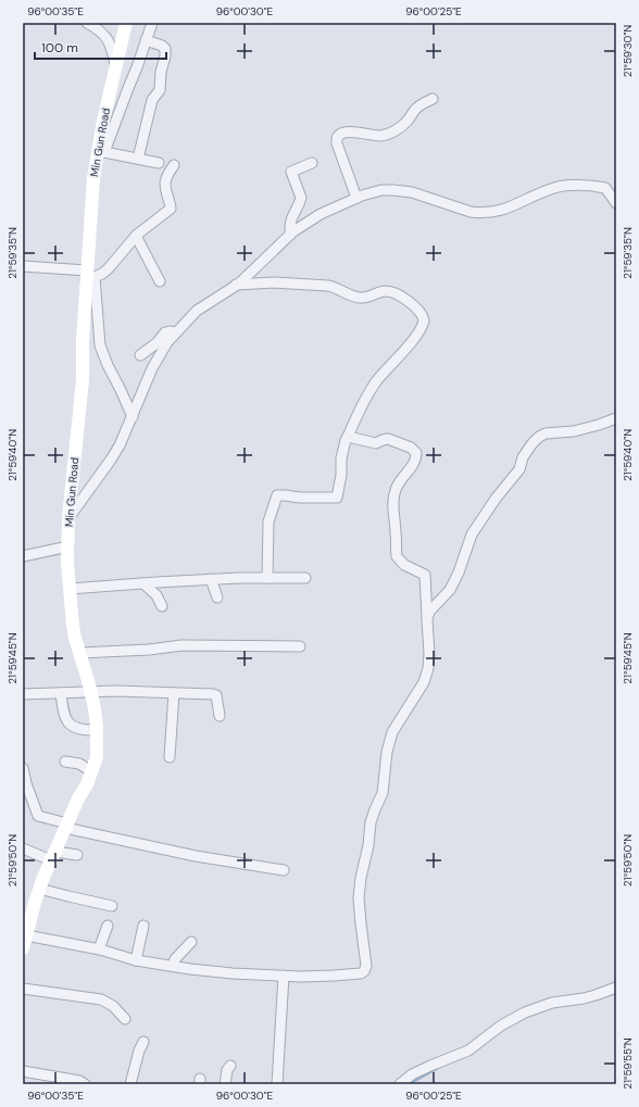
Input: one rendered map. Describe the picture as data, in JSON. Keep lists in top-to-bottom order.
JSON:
{
  "streets": {
    "street": ["Min Gun Road"]
  },
  "scale_bar": "100 m",
  "coordinates": [
    "96°00'35\"E",
    "96°00'30\"E",
    "96°00'25\"E",
    "21°59'30\"N",
    "21°59'35\"N",
    "21°59'40\"N",
    "21°59'45\"N",
    "21°59'50\"N",
    "21°59'55\"N"
  ]
}
